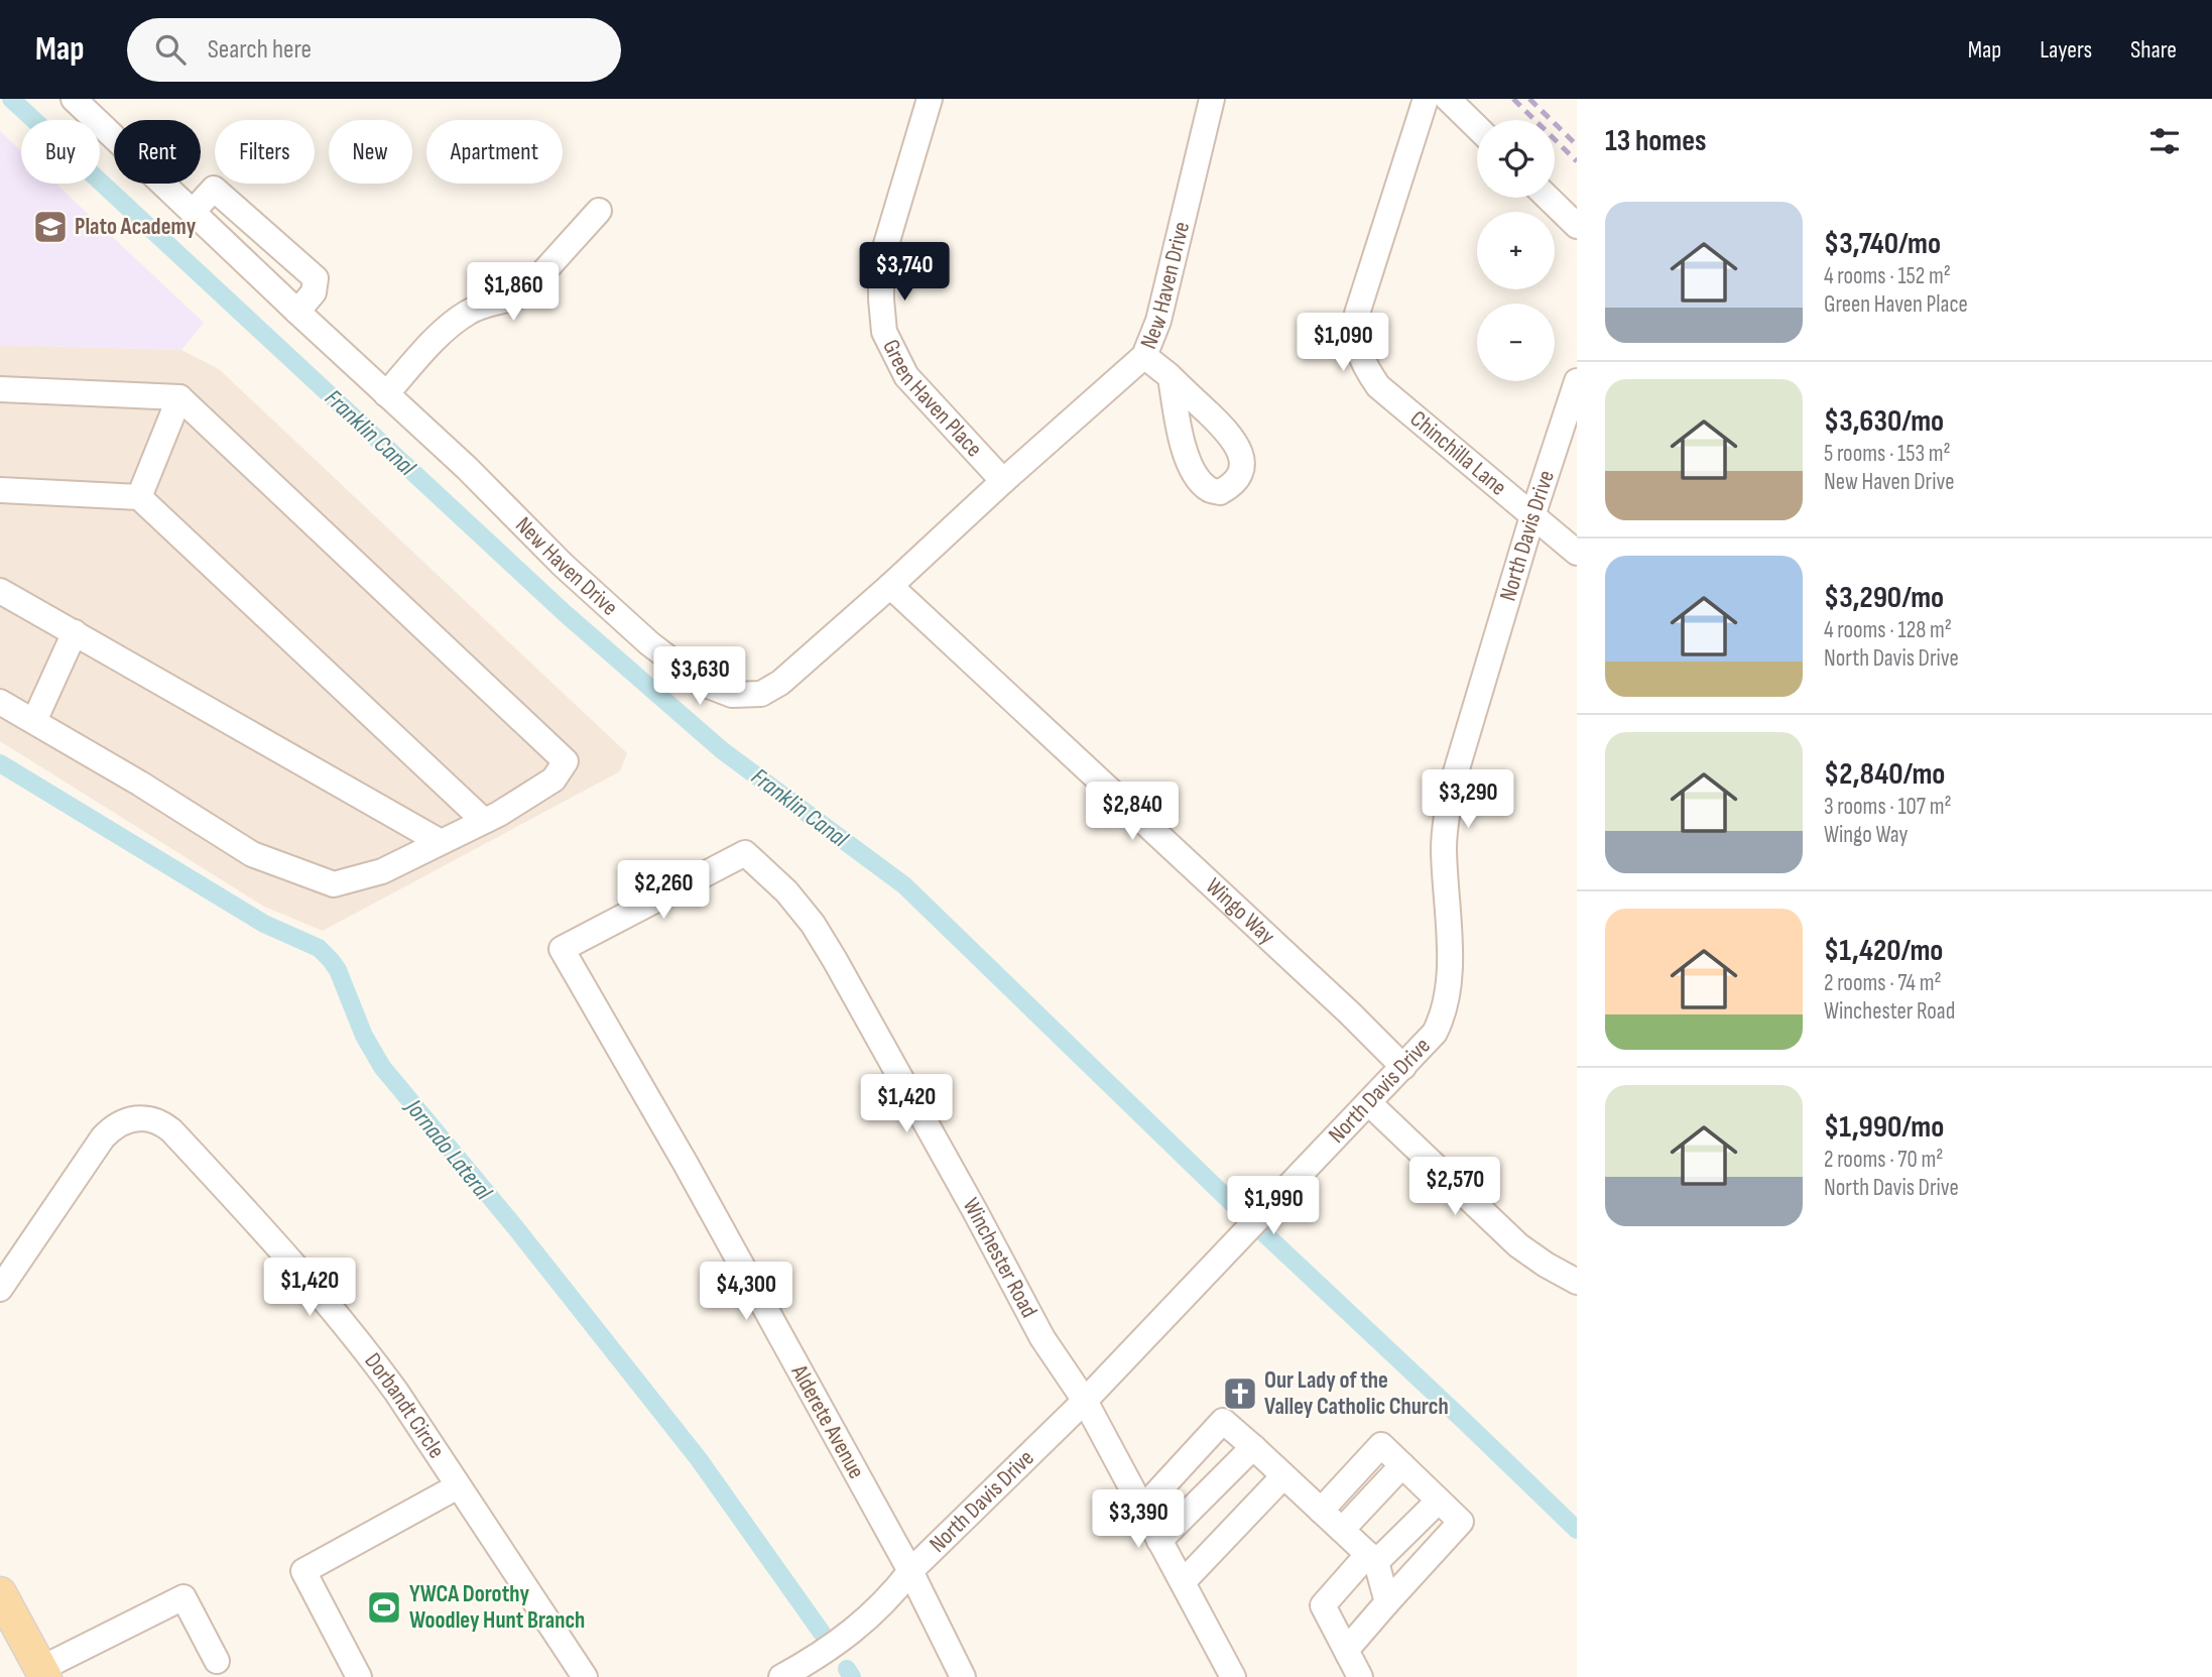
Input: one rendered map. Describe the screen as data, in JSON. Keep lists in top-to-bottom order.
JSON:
{
  "streets": {
    "street": [
      "New Haven Drive",
      "Green Haven Place",
      "Chinchilla Lane",
      "North Davis Drive",
      "Wingo Way",
      "Winchester Road",
      "Dorbandt Circle",
      "Alderete Avenue"
    ]
  },
  "crossings": [
    ["New Haven Drive", "Green Haven Place"],
    ["New Haven Drive", "Wingo Way"],
    ["Chinchilla Lane", "North Davis Drive"],
    ["North Davis Drive", "Wingo Way"],
    ["North Davis Drive", "Winchester Road"],
    ["North Davis Drive", "Alderete Avenue"],
    ["Winchester Road", "Alderete Avenue"]
  ],
  "water": ["Franklin Canal", "Jornado Lateral"],
  "places": {
    "school or university": ["Plato Academy"],
    "church": ["Our Lady of the Valley Catholic Church"],
    "sports": ["YWCA Dorothy Woodley Hunt Branch"]
  },
  "page": {
    "header": "Map",
    "search": "Search here",
    "nav": ["Map", "Layers", "Share"],
    "heading": "13 homes",
    "map_buttons": ["+", "−"],
    "chip": [
      "Buy",
      "Rent",
      "Filters",
      "New",
      "Apartment"
    ],
    "list": [
      {
        "name": "$3,740/mo",
        "note": "4 rooms · 152 m² · Green Haven Place"
      },
      {
        "name": "$3,630/mo",
        "note": "5 rooms · 153 m² · New Haven Drive"
      },
      {
        "name": "$3,290/mo",
        "note": "4 rooms · 128 m² · North Davis Drive"
      },
      {
        "name": "$2,840/mo",
        "note": "3 rooms · 107 m² · Wingo Way"
      },
      {
        "name": "$1,420/mo",
        "note": "2 rooms · 74 m² · Winchester Road"
      },
      {
        "name": "$1,990/mo",
        "note": "2 rooms · 70 m² · North Davis Drive"
      }
    ],
    "price": [
      "$3,740",
      "$1,860",
      "$1,090",
      "$3,630",
      "$3,290",
      "$2,840",
      "$2,260",
      "$1,420",
      "$2,570",
      "$1,990",
      "$1,420",
      "$4,300",
      "$3,390"
    ]
  }
}
